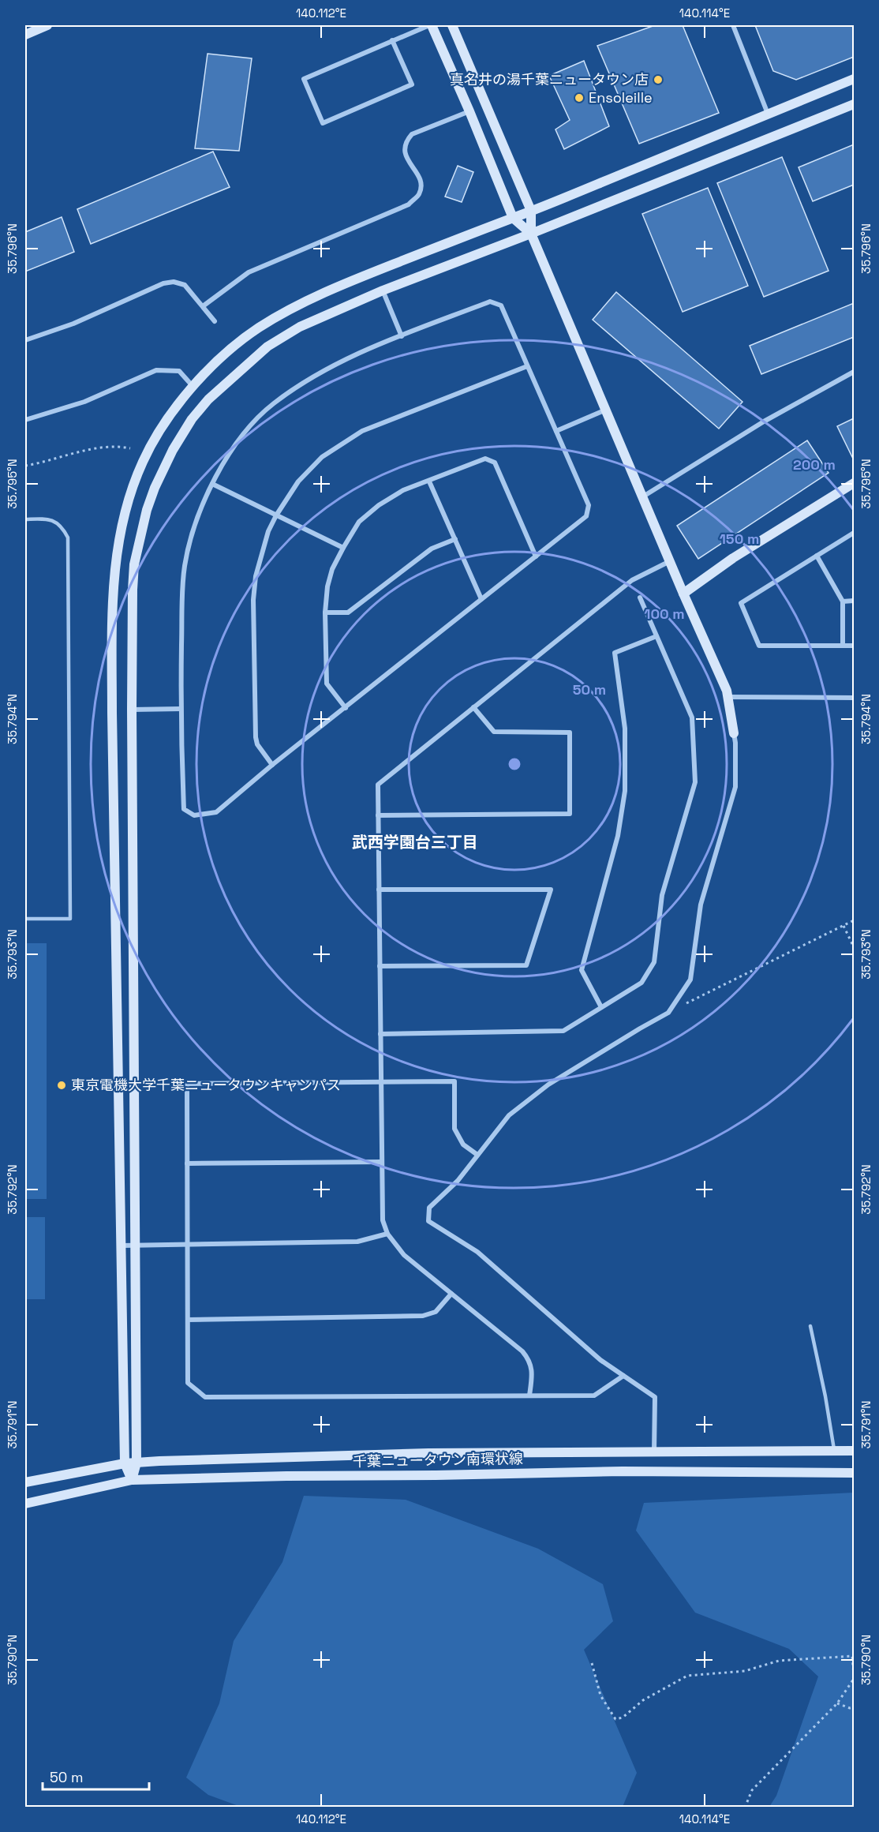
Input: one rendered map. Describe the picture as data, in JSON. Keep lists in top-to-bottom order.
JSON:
{
  "streets": {
    "street": ["千葉ニュータウン南環状線"]
  },
  "districts": ["武西学園台三丁目"],
  "places": ["真名井の湯千葉ニュータウン店", "Ensoleille", "東京電機大学千葉ニュータウンキャンパス"],
  "scale_bar": "50 m",
  "coordinates": [
    "140.112°E",
    "140.114°E",
    "35.796°N",
    "35.795°N",
    "35.794°N",
    "35.793°N",
    "35.792°N",
    "35.791°N",
    "35.790°N"
  ],
  "rings": [
    "200 m",
    "150 m",
    "100 m",
    "50 m"
  ]
}
